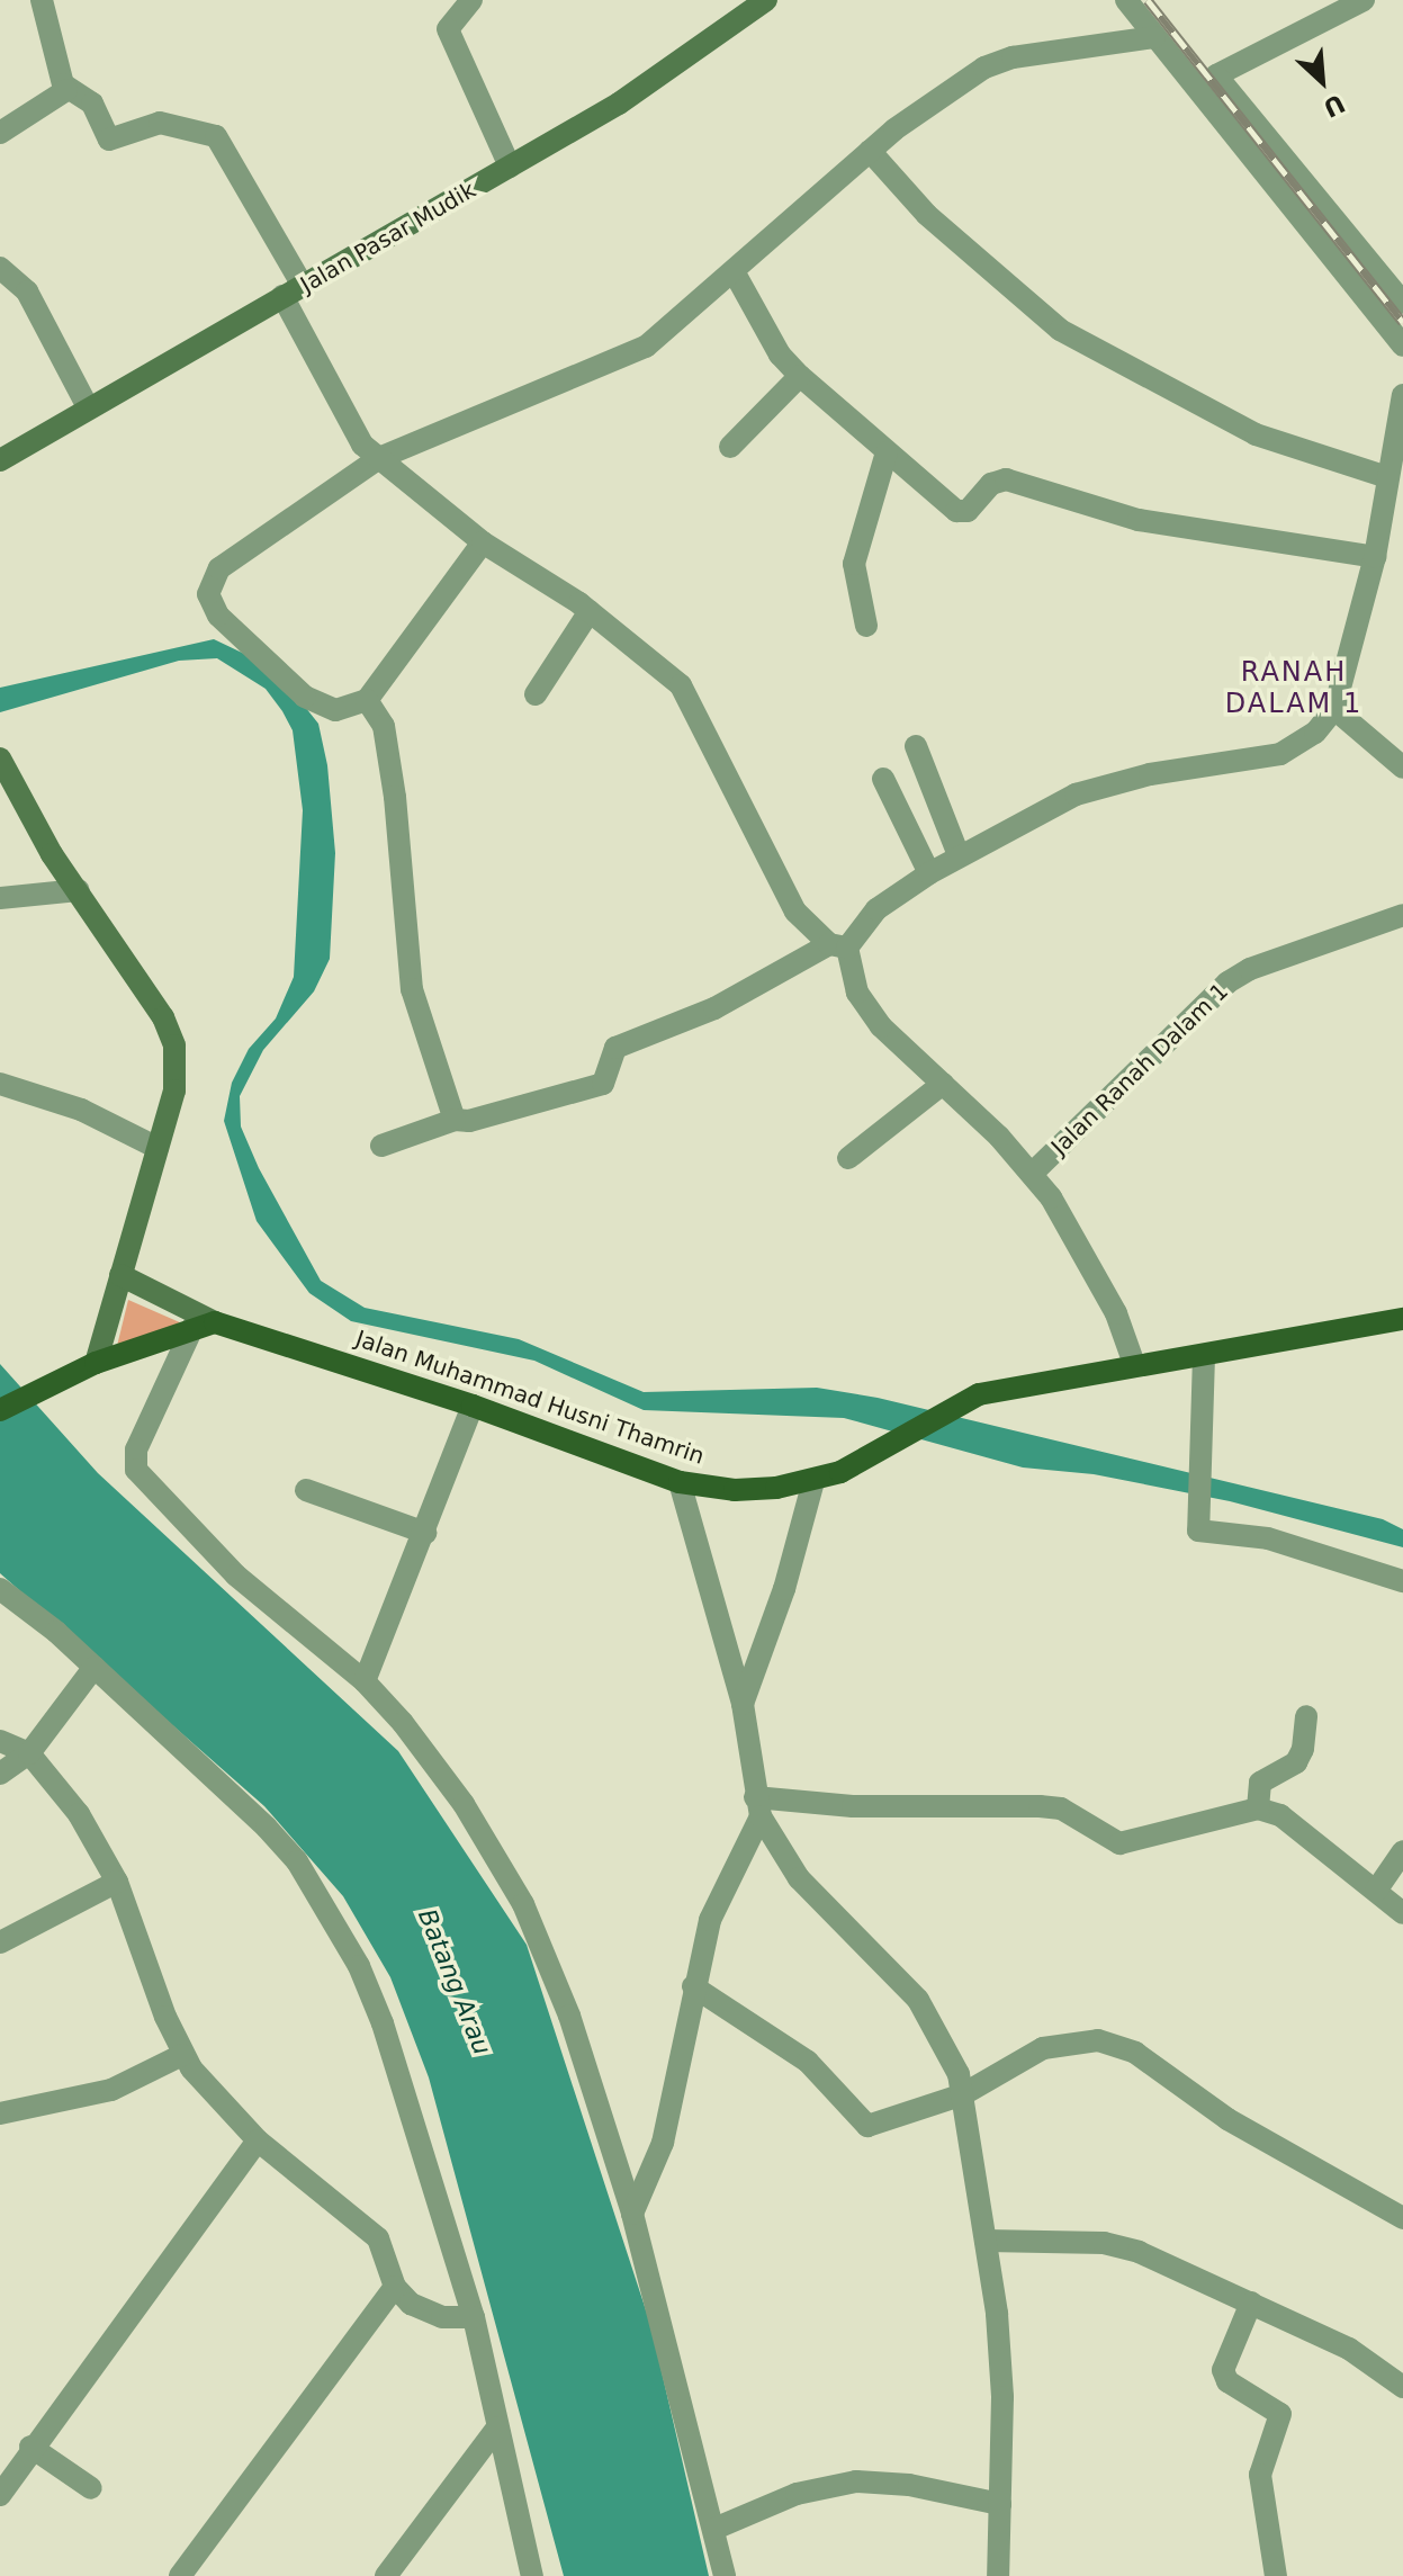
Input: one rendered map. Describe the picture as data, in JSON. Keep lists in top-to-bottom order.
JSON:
{
  "streets": {
    "main road": ["Jalan Pasar Mudik", "Jalan Muhammad Husni Thamrin"],
    "street": ["Jalan Ranah Dalam 1"]
  },
  "districts": ["RANAH DALAM 1"],
  "water": ["Batang Arau"],
  "north": "bottom right"
}
